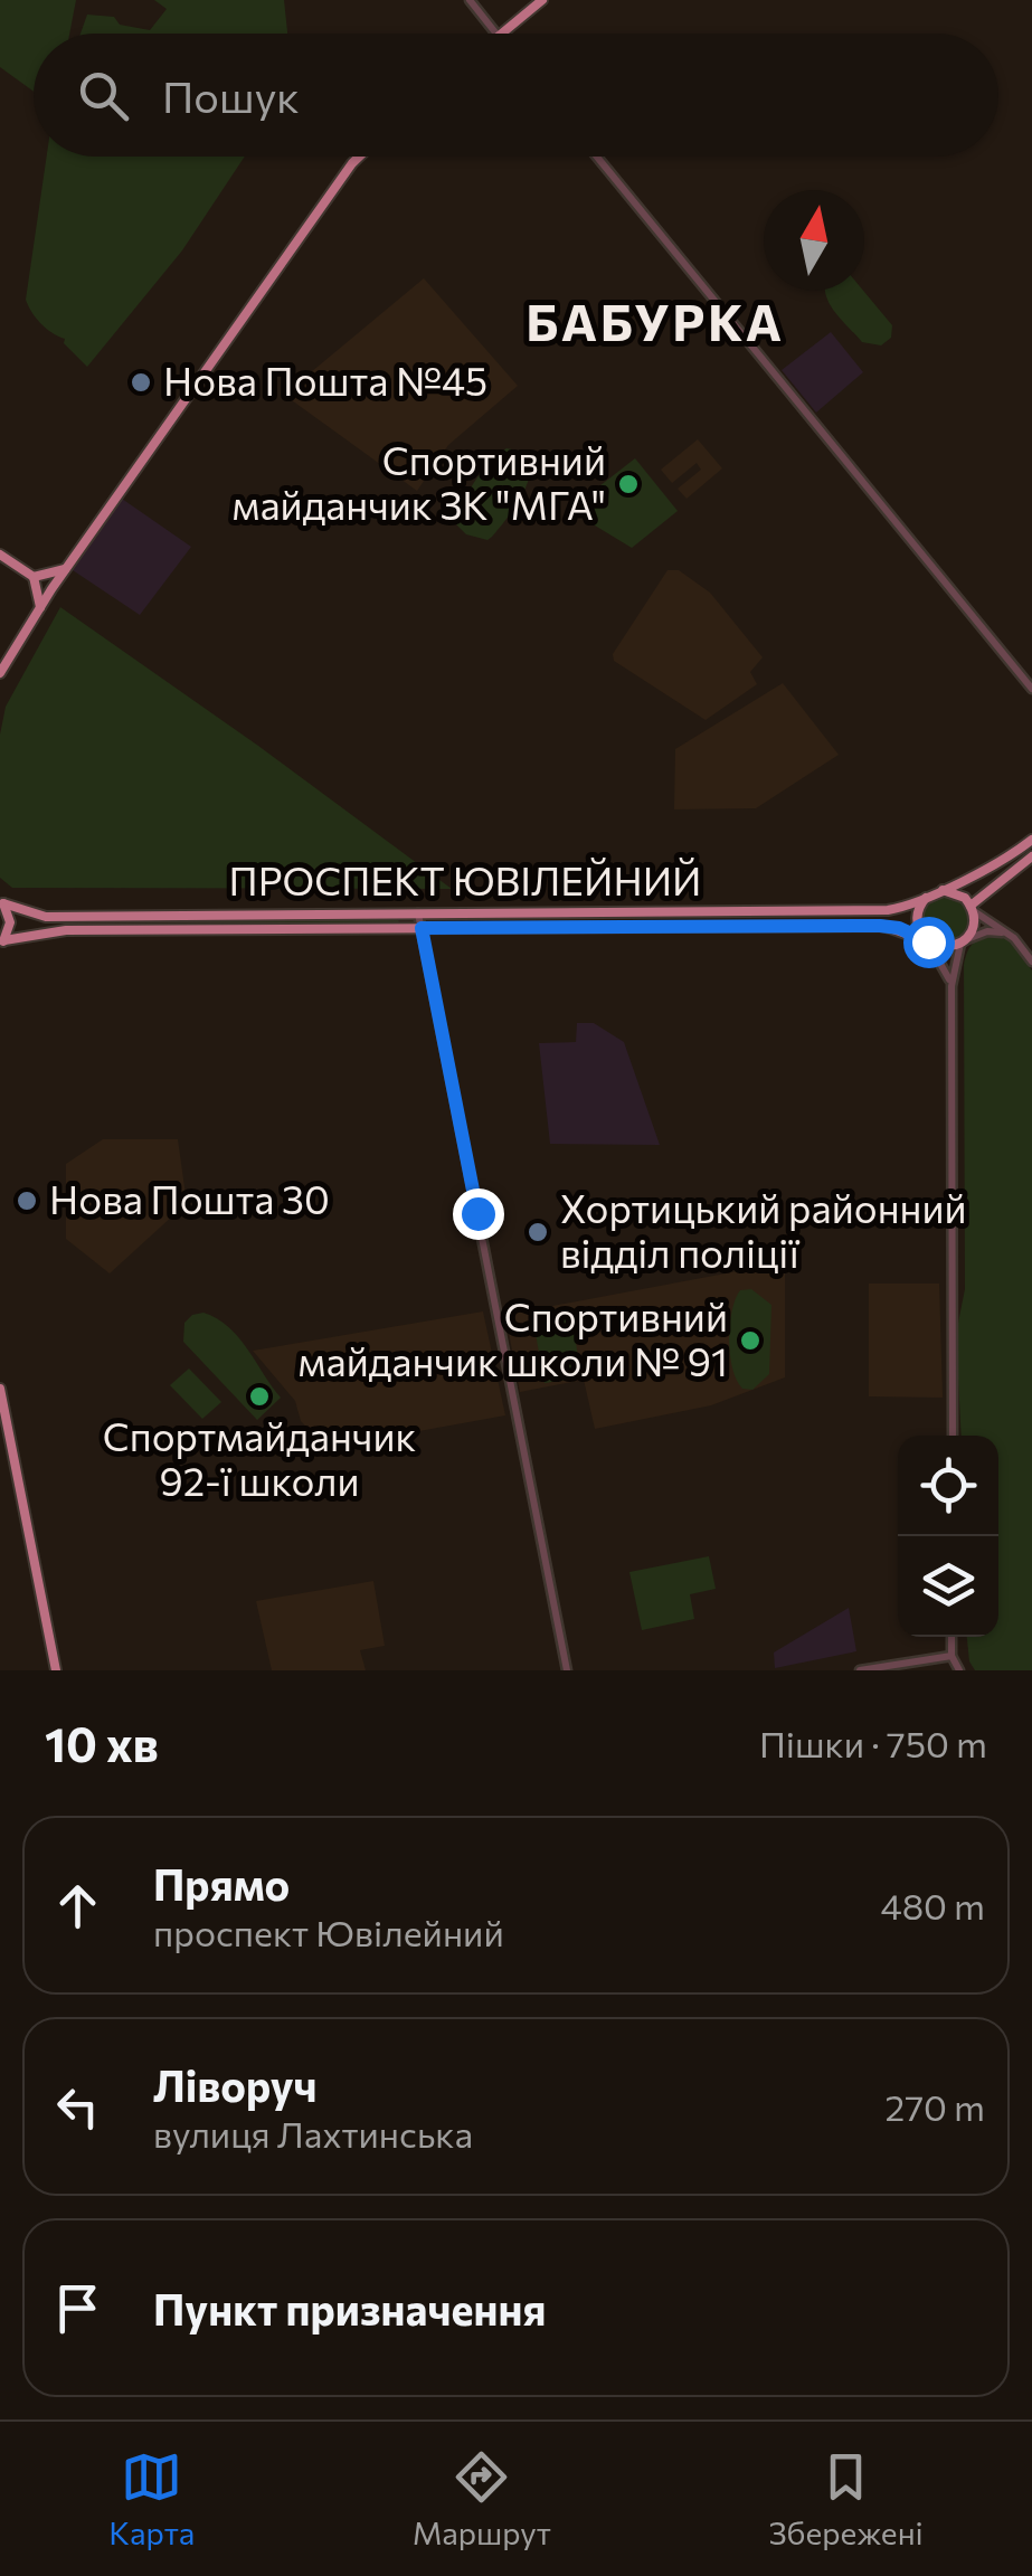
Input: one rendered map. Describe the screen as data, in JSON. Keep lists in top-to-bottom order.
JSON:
{
  "streets": {
    "main road": ["ПРОСПЕКТ ЮВІЛЕЙНИЙ"]
  },
  "districts": ["БАБУРКА"],
  "places": [
    "Нова Пошта №45",
    "Спортивний майданчик ЗК \"МГА\"",
    "Нова Пошта 30",
    "Хортицький районний відділ поліції",
    "Спортивний майданчик школи № 91",
    "Спортмайданчик 92-ї школи"
  ],
  "north": "top",
  "page": {
    "search": "Пошук",
    "heading": ["10 хв", "Пішки · 750 m"],
    "list": [
      ["Прямо", "проспект Ювілейний", "480 m"],
      ["Ліворуч", "вулиця Лахтинська", "270 m"],
      "Пункт призначення"
    ],
    "nav": ["Карта", "Маршрут", "Збережені"]
  }
}
